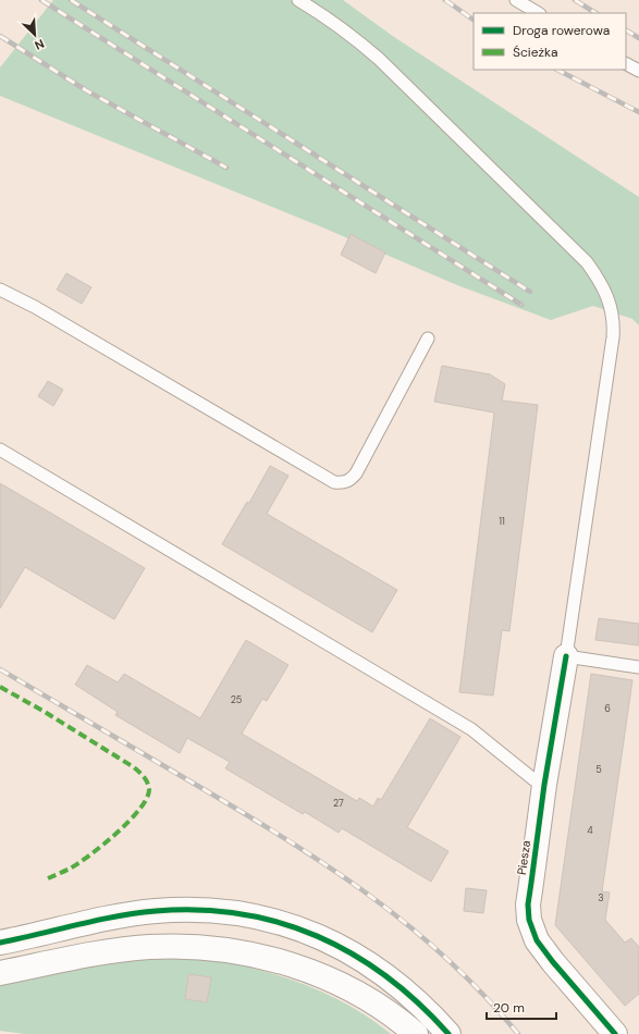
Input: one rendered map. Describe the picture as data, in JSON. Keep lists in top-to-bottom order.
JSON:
{
  "streets": {
    "street": ["Piesza"]
  },
  "house_numbers": [
    "11",
    "25",
    "6",
    "5",
    "27",
    "4",
    "3"
  ],
  "legend": ["Droga rowerowa", "Ścieżka"],
  "scale_bar": "20 m",
  "north": "bottom right"
}
